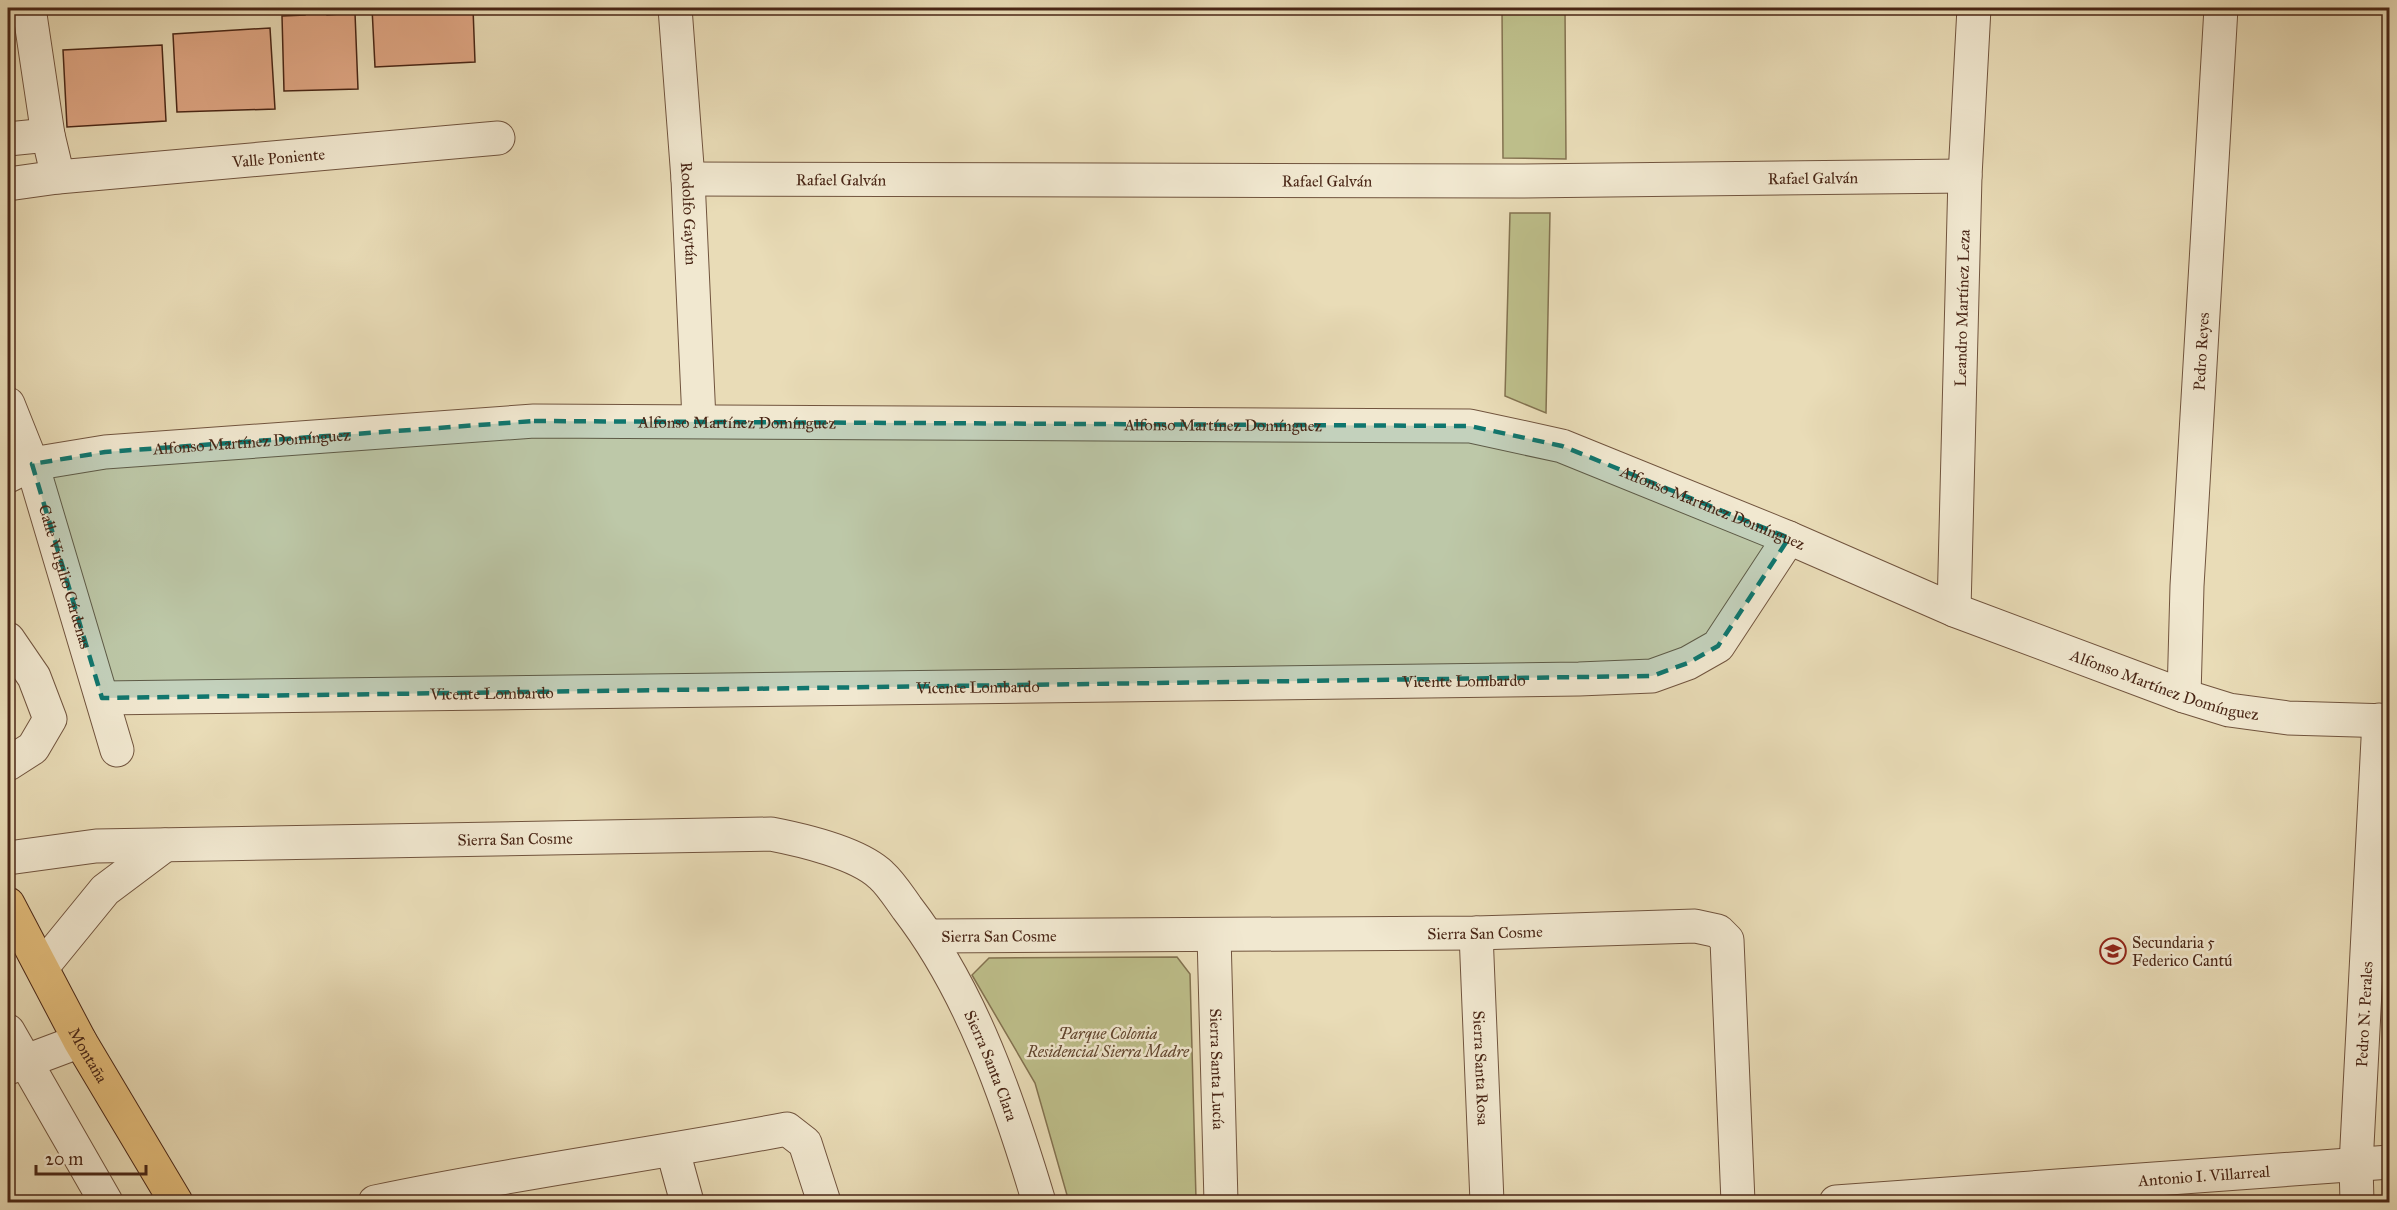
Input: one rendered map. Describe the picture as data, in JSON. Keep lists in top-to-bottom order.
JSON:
{
  "streets": {
    "main road": ["Montaña"],
    "street": [
      "Valle Poniente",
      "Rafael Galván",
      "Rodolfo Gaytán",
      "Leandro Martínez Leza",
      "Pedro Reyes",
      "Alfonso Martínez Domínguez",
      "Calle Virgilio Cárdenas",
      "Vicente Lombardo",
      "Sierra San Cosme",
      "Pedro N. Perales",
      "Sierra Santa Clara",
      "Sierra Santa Rosa",
      "Sierra Santa Lucía",
      "Antonio I. Villarreal"
    ]
  },
  "crossings": [
    ["Rafael Galván", "Rodolfo Gaytán"],
    ["Rafael Galván", "Leandro Martínez Leza"],
    ["Rodolfo Gaytán", "Alfonso Martínez Domínguez"],
    ["Leandro Martínez Leza", "Alfonso Martínez Domínguez"],
    ["Pedro Reyes", "Alfonso Martínez Domínguez"],
    ["Alfonso Martínez Domínguez", "Calle Virgilio Cárdenas"],
    ["Alfonso Martínez Domínguez", "Vicente Lombardo"],
    ["Alfonso Martínez Domínguez", "Pedro N. Perales"],
    ["Calle Virgilio Cárdenas", "Vicente Lombardo"],
    ["Sierra San Cosme", "Sierra Santa Clara"],
    ["Sierra San Cosme", "Sierra Santa Rosa"],
    ["Sierra San Cosme", "Sierra Santa Lucía"],
    ["Pedro N. Perales", "Antonio I. Villarreal"]
  ],
  "parks": ["Parque Colonia Residencial Sierra Madre"],
  "places": {
    "school or university": ["Secundaria 5 Federico Cantú"]
  },
  "scale_bar": "20 m"
}
